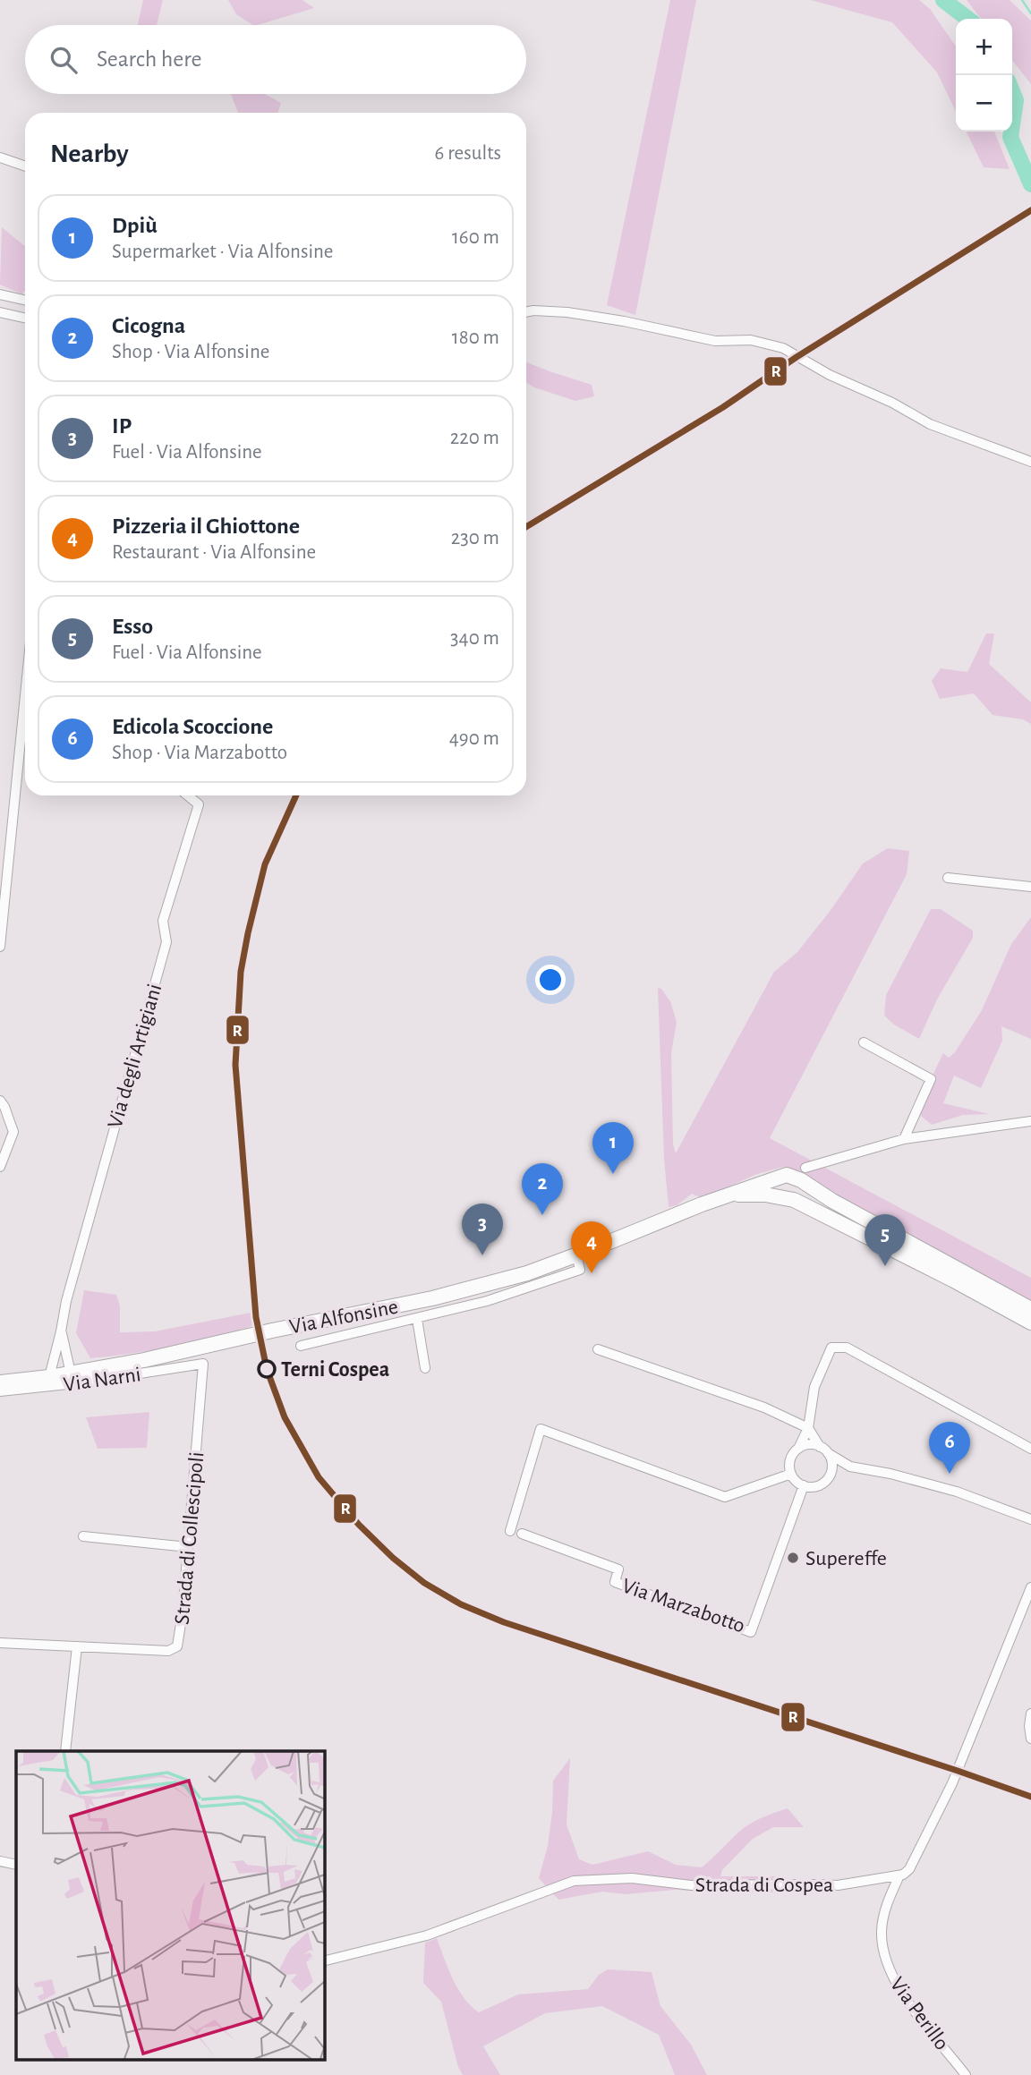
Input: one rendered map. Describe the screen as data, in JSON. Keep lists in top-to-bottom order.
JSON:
{
  "streets": {
    "main road": ["Via Alfonsine", "Via Narni"],
    "street": [
      "Via degli Artigiani",
      "Strada di Collescipoli",
      "Via Marzabotto",
      "Strada di Cospea",
      "Via Perillo"
    ]
  },
  "crossings": [
    ["Via degli Artigiani", "Via Alfonsine"],
    ["Via degli Artigiani", "Via Narni"],
    ["Via Alfonsine", "Via Narni"],
    ["Via Narni", "Strada di Collescipoli"],
    ["Strada di Cospea", "Via Perillo"]
  ],
  "places": ["Terni Cospea", "Supereffe"],
  "lines": ["transit line R"],
  "page": {
    "map_buttons": ["+", "−"],
    "search": "Search here",
    "heading": ["Nearby", "6 results"],
    "list": [
      {
        "mark": "1",
        "name": "Dpiù",
        "note": "Supermarket · Via Alfonsine",
        "value": "160 m"
      },
      {
        "mark": "2",
        "name": "Cicogna",
        "note": "Shop · Via Alfonsine",
        "value": "180 m"
      },
      {
        "mark": "3",
        "name": "IP",
        "note": "Fuel · Via Alfonsine",
        "value": "220 m"
      },
      {
        "mark": "4",
        "name": "Pizzeria il Ghiottone",
        "note": "Restaurant · Via Alfonsine",
        "value": "230 m"
      },
      {
        "mark": "5",
        "name": "Esso",
        "note": "Fuel · Via Alfonsine",
        "value": "340 m"
      },
      {
        "mark": "6",
        "name": "Edicola Scoccione",
        "note": "Shop · Via Marzabotto",
        "value": "490 m"
      }
    ],
    "pins": [
      "1",
      "2",
      "3",
      "5",
      "4",
      "6"
    ]
  }
}
